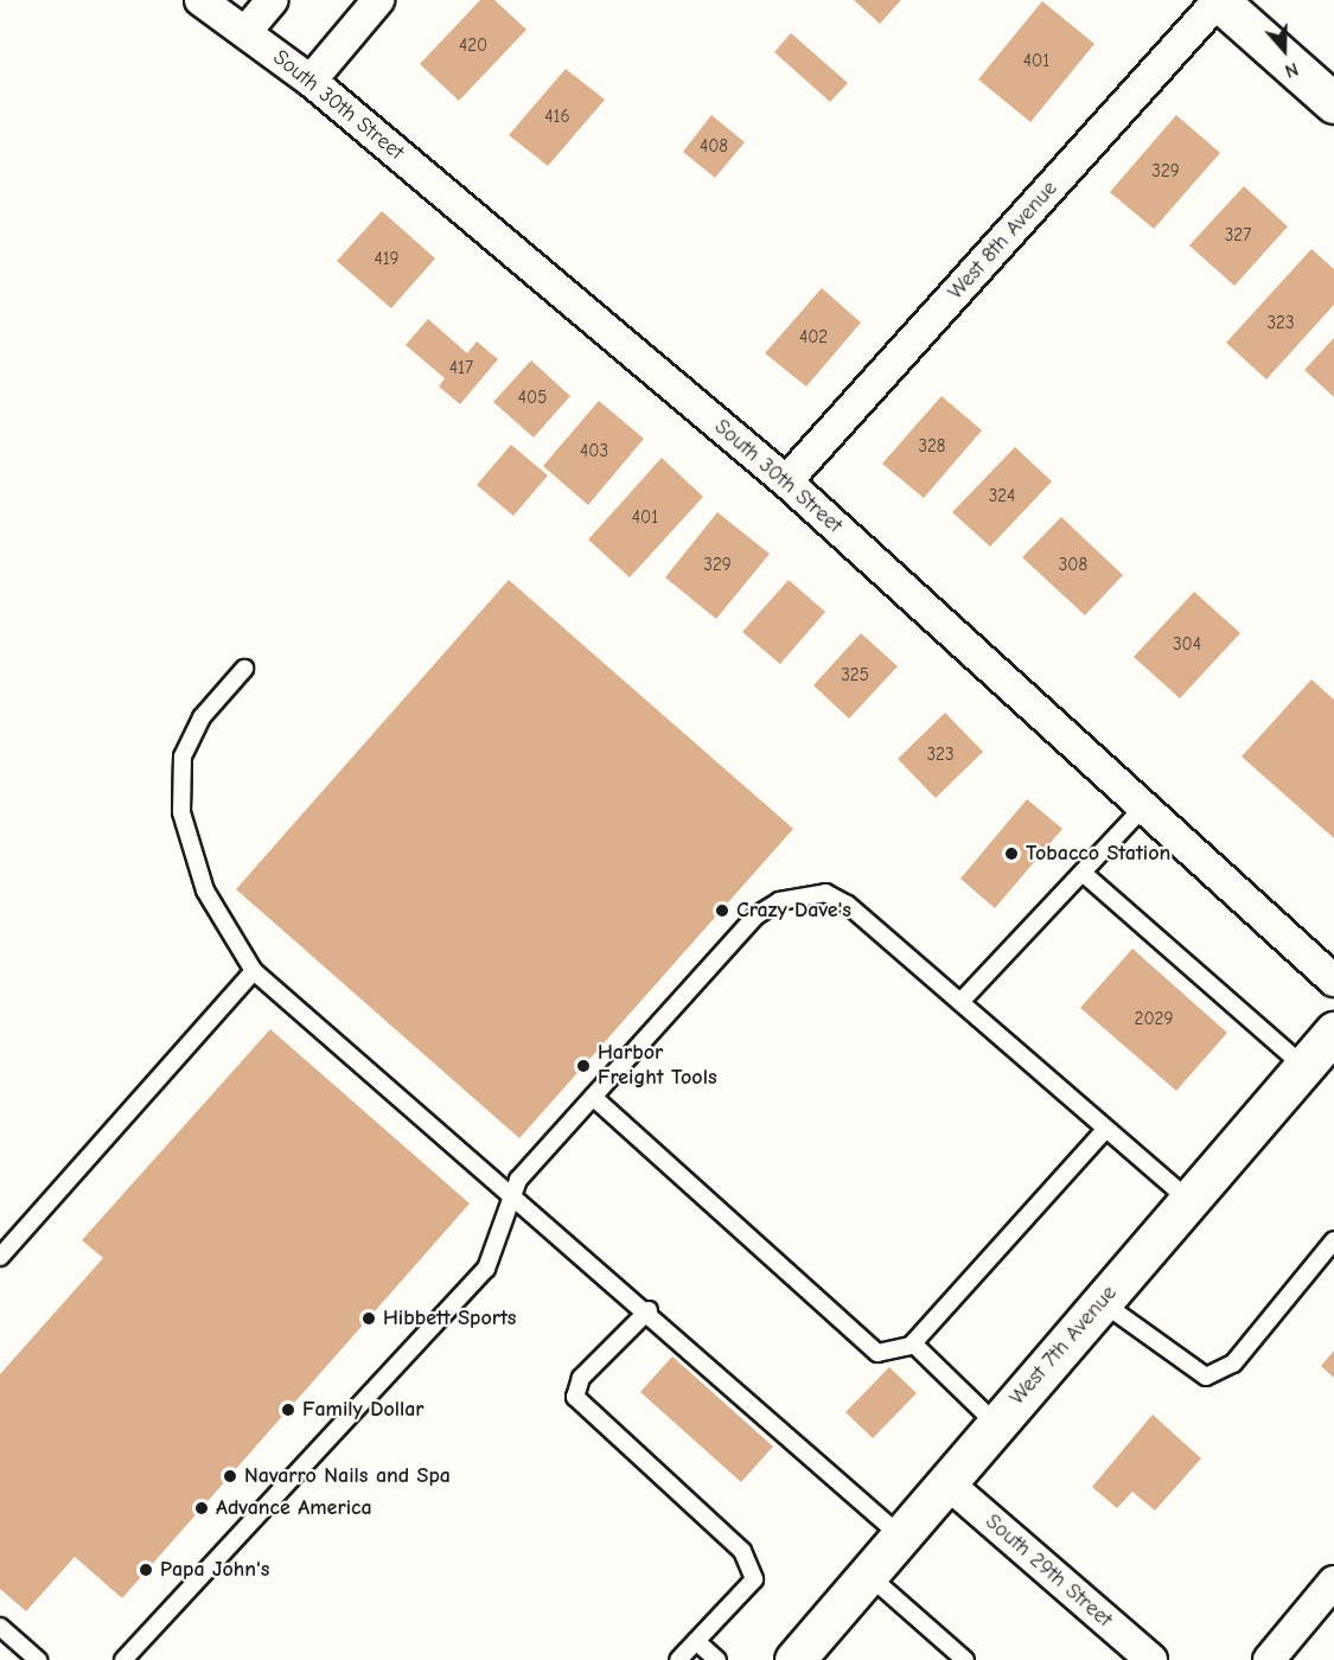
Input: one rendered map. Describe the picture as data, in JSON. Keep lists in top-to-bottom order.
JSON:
{
  "streets": {
    "main road": ["West 7th Avenue"],
    "street": ["South 30th Street", "West 8th Avenue", "South 29th Street"]
  },
  "crossings": [
    ["South 30th Street", "West 8th Avenue"],
    ["West 7th Avenue", "South 29th Street"]
  ],
  "places": [
    "Tobacco Station",
    "Crazy Dave's",
    "Harbor Freight Tools",
    "Hibbett Sports",
    "Family Dollar",
    "Navarro Nails and Spa",
    "Advance America",
    "Papa John's"
  ],
  "house_numbers": [
    "420",
    "401",
    "416",
    "408",
    "329",
    "327",
    "419",
    "323",
    "402",
    "417",
    "405",
    "328",
    "403",
    "324",
    "401",
    "329",
    "308",
    "304",
    "325",
    "323",
    "2029"
  ],
  "north": "bottom"
}
